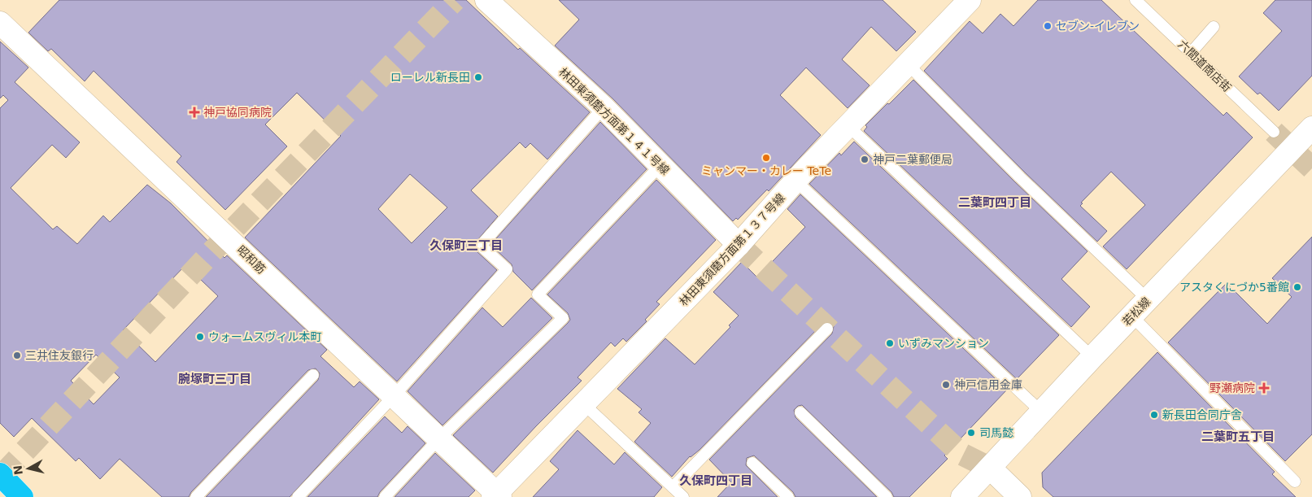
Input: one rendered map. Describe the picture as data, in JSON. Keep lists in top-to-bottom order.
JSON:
{
  "streets": {
    "street": [
      "林田東須磨方面第１４１号線",
      "林田東須磨方面第１３７号線",
      "昭和筋",
      "若松線"
    ],
    "lane": ["六間道商店街"]
  },
  "crossings": [
    ["林田東須磨方面第１４１号線", "林田東須磨方面第１３７号線"],
    ["林田東須磨方面第１３７号線", "昭和筋"]
  ],
  "districts": [
    "二葉町四丁目",
    "久保町三丁目",
    "腕塚町三丁目",
    "二葉町五丁目",
    "久保町四丁目"
  ],
  "places": {
    "other": [
      "セブン-イレブン",
      "ローレル新長田",
      "ミャンマー・カレー TeTe",
      "神戸二葉郵便局",
      "アスタくにづか5番館",
      "ウォームスヴィル本町",
      "いずみマンション",
      "三井住友銀行",
      "神戸信用金庫",
      "新長田合同庁舎",
      "司馬懿"
    ],
    "health": ["神戸協同病院", "野瀬病院"]
  },
  "north": "left"
}
